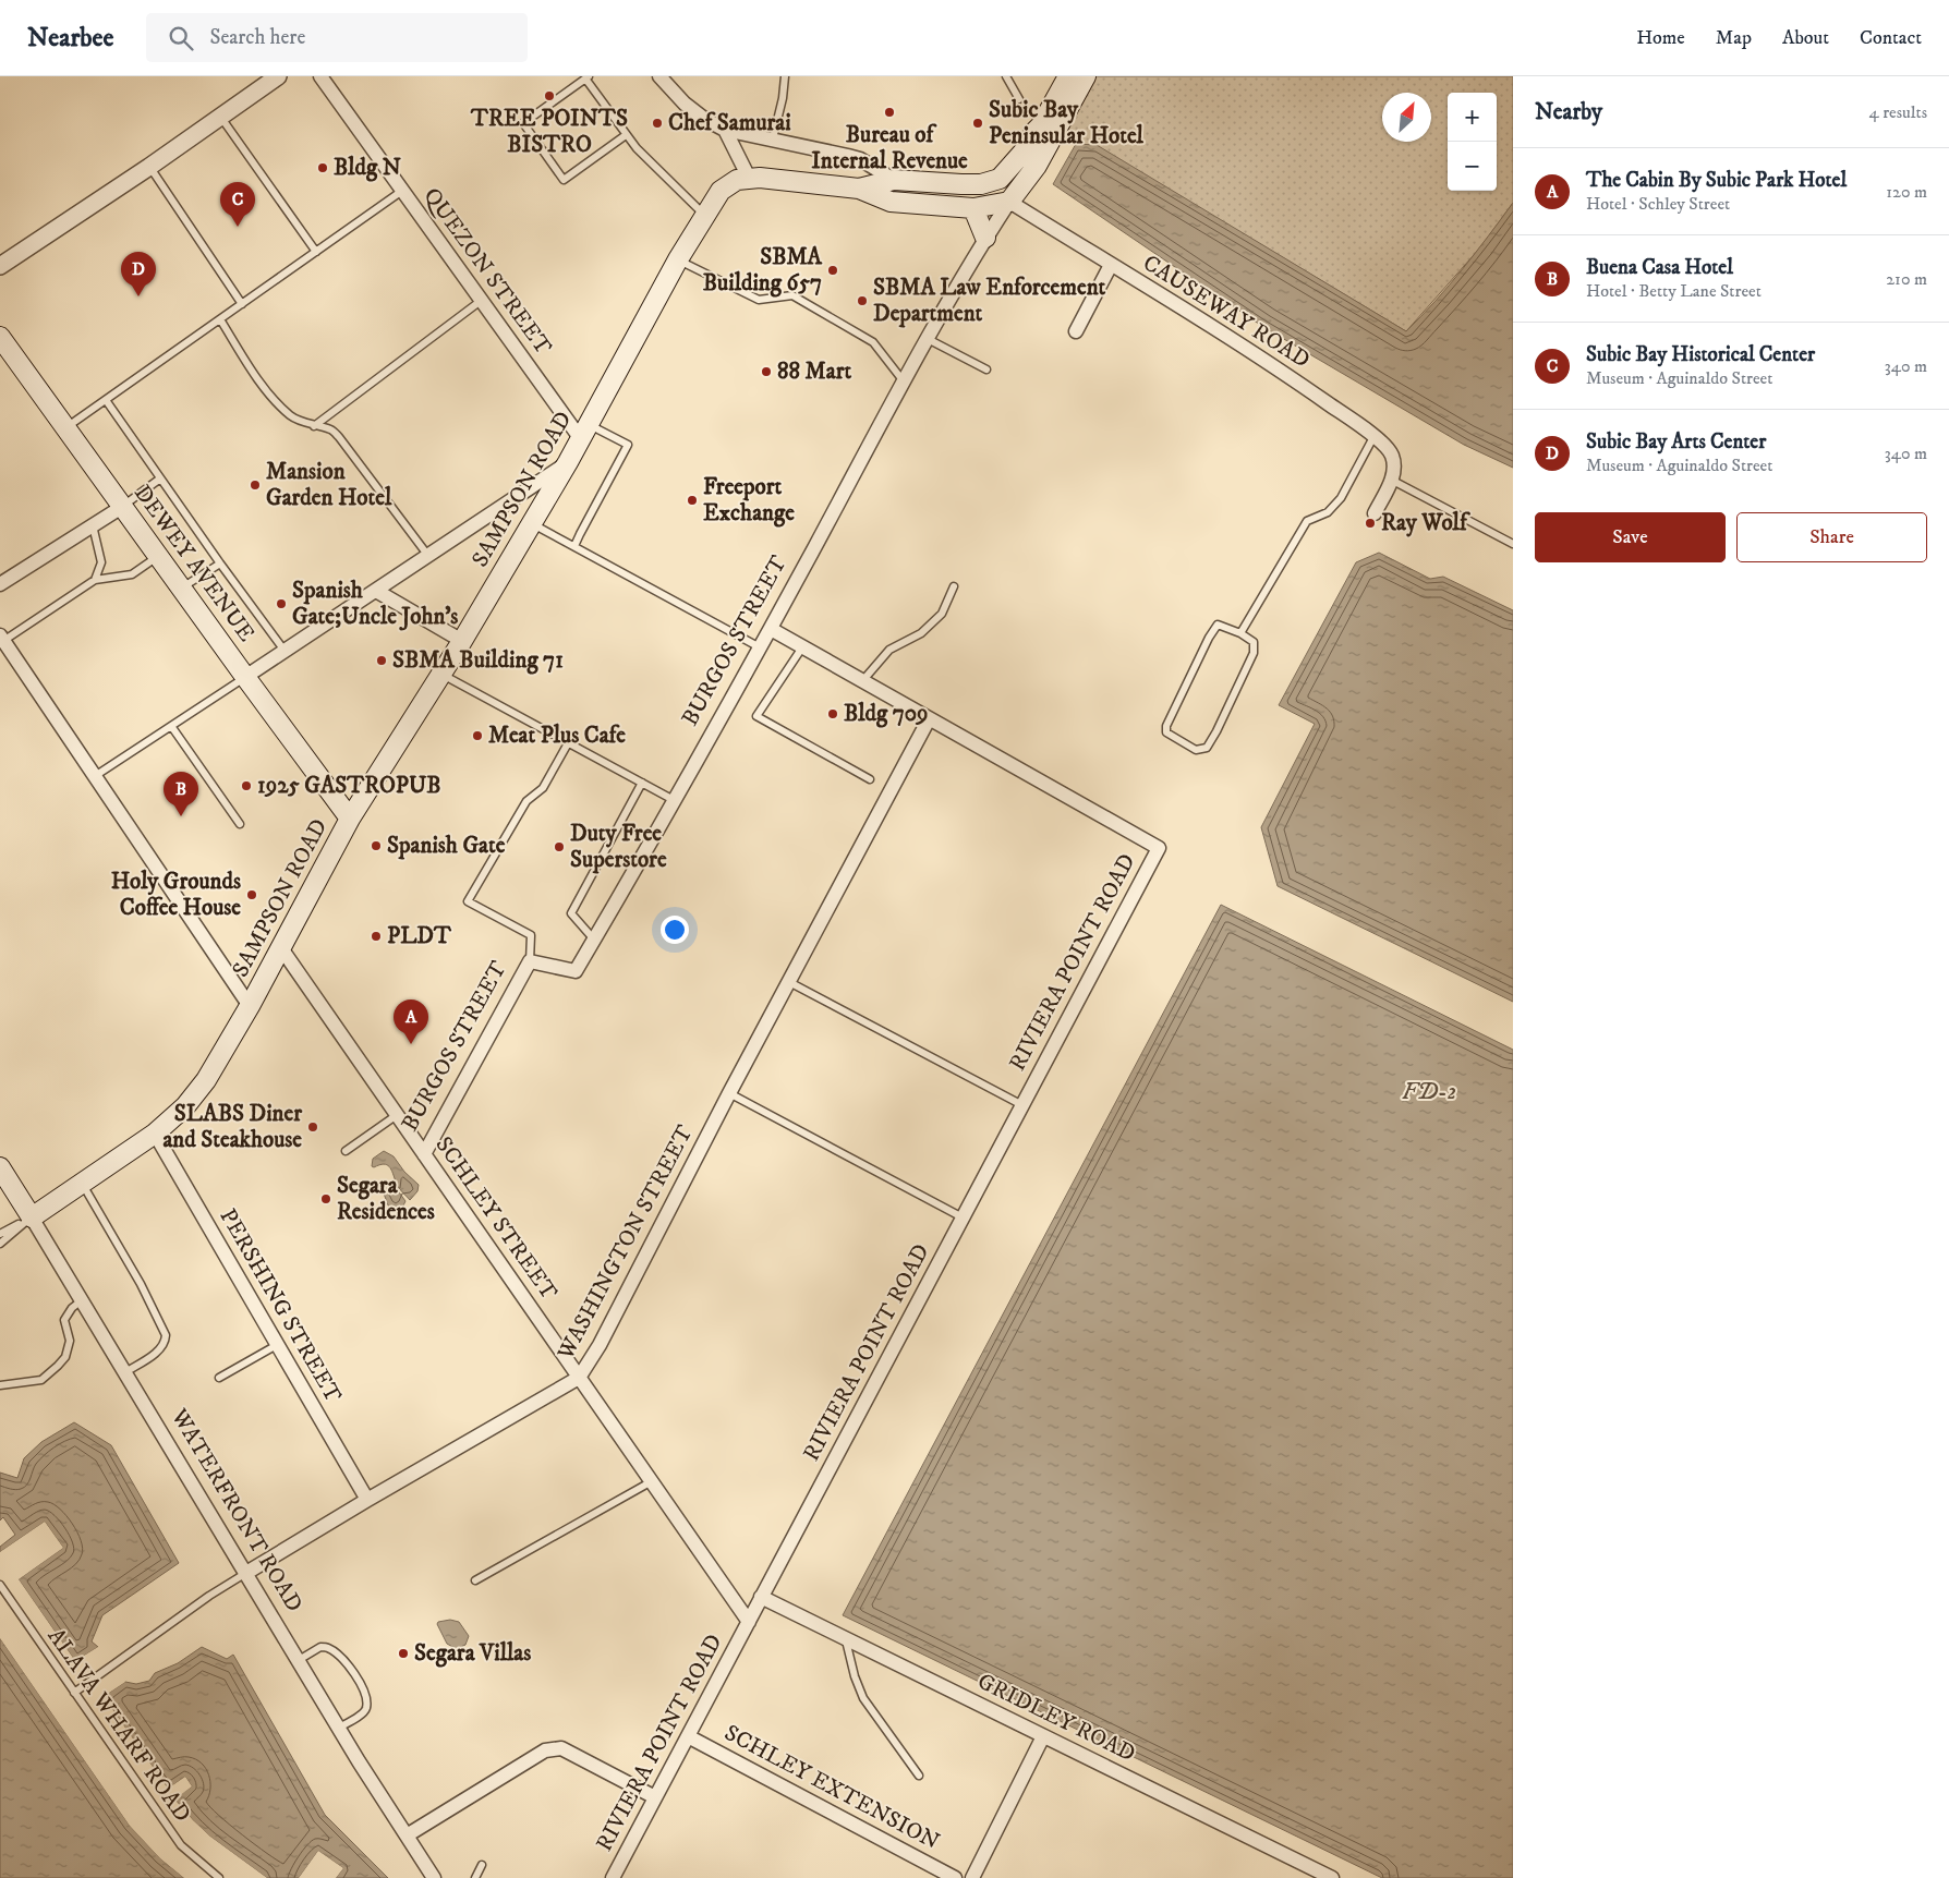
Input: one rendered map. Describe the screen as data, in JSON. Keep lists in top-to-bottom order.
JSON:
{
  "streets": {
    "main road": [
      "SAMPSON ROAD",
      "DEWEY AVENUE",
      "BURGOS STREET",
      "WATERFRONT ROAD"
    ],
    "street": [
      "QUEZON STREET",
      "CAUSEWAY ROAD",
      "RIVIERA POINT ROAD",
      "SCHLEY STREET",
      "WASHINGTON STREET",
      "PERSHING STREET",
      "GRIDLEY ROAD",
      "SCHLEY EXTENSION"
    ],
    "lane": ["ALAVA WHARF ROAD"]
  },
  "crossings": [
    ["QUEZON STREET", "SAMPSON ROAD"],
    ["CAUSEWAY ROAD", "SAMPSON ROAD"],
    ["CAUSEWAY ROAD", "BURGOS STREET"],
    ["SAMPSON ROAD", "DEWEY AVENUE"],
    ["SAMPSON ROAD", "BURGOS STREET"],
    ["SAMPSON ROAD", "SCHLEY STREET"],
    ["SAMPSON ROAD", "PERSHING STREET"],
    ["SAMPSON ROAD", "WATERFRONT ROAD"],
    ["BURGOS STREET", "SCHLEY STREET"],
    ["RIVIERA POINT ROAD", "SCHLEY STREET"],
    ["RIVIERA POINT ROAD", "WASHINGTON STREET"],
    ["RIVIERA POINT ROAD", "GRIDLEY ROAD"],
    ["RIVIERA POINT ROAD", "SCHLEY EXTENSION"],
    ["SCHLEY STREET", "WASHINGTON STREET"],
    ["WASHINGTON STREET", "PERSHING STREET"],
    ["WASHINGTON STREET", "WATERFRONT ROAD"],
    ["WASHINGTON STREET", "ALAVA WHARF ROAD"]
  ],
  "water": ["FD-2"],
  "places": [
    "TREE POINTS BISTRO",
    "Bureau of Internal Revenue",
    "Chef Samurai",
    "Subic Bay Peninsular Hotel",
    "Bldg N",
    "SBMA Building 657",
    "SBMA Law Enforcement Department",
    "88 Mart",
    "Mansion Garden Hotel",
    "Freeport Exchange",
    "Ray Wolf",
    "Spanish Gate;Uncle John's",
    "SBMA Building 71",
    "Bldg 709",
    "Meat Plus Cafe",
    "1925 GASTROPUB",
    "Spanish Gate",
    "Duty Free Superstore",
    "Holy Grounds Coffee House",
    "PLDT",
    "SLABS Diner and Steakhouse",
    "Segara Residences",
    "Segara Villas"
  ],
  "north": "top right",
  "page": {
    "header": "Nearbee",
    "search": "Search here",
    "nav": [
      "Home",
      "Map",
      "About",
      "Contact"
    ],
    "heading": ["Nearby", "4 results"],
    "map_buttons": ["+", "−"],
    "list": [
      {
        "mark": "A",
        "name": "The Cabin By Subic Park Hotel",
        "note": "Hotel · Schley Street",
        "value": "120 m"
      },
      {
        "mark": "B",
        "name": "Buena Casa Hotel",
        "note": "Hotel · Betty Lane Street",
        "value": "210 m"
      },
      {
        "mark": "C",
        "name": "Subic Bay Historical Center",
        "note": "Museum · Aguinaldo Street",
        "value": "340 m"
      },
      {
        "mark": "D",
        "name": "Subic Bay Arts Center",
        "note": "Museum · Aguinaldo Street",
        "value": "340 m"
      }
    ],
    "pins": [
      "C",
      "D",
      "B",
      "A"
    ],
    "buttons": ["Save", "Share"]
  }
}
